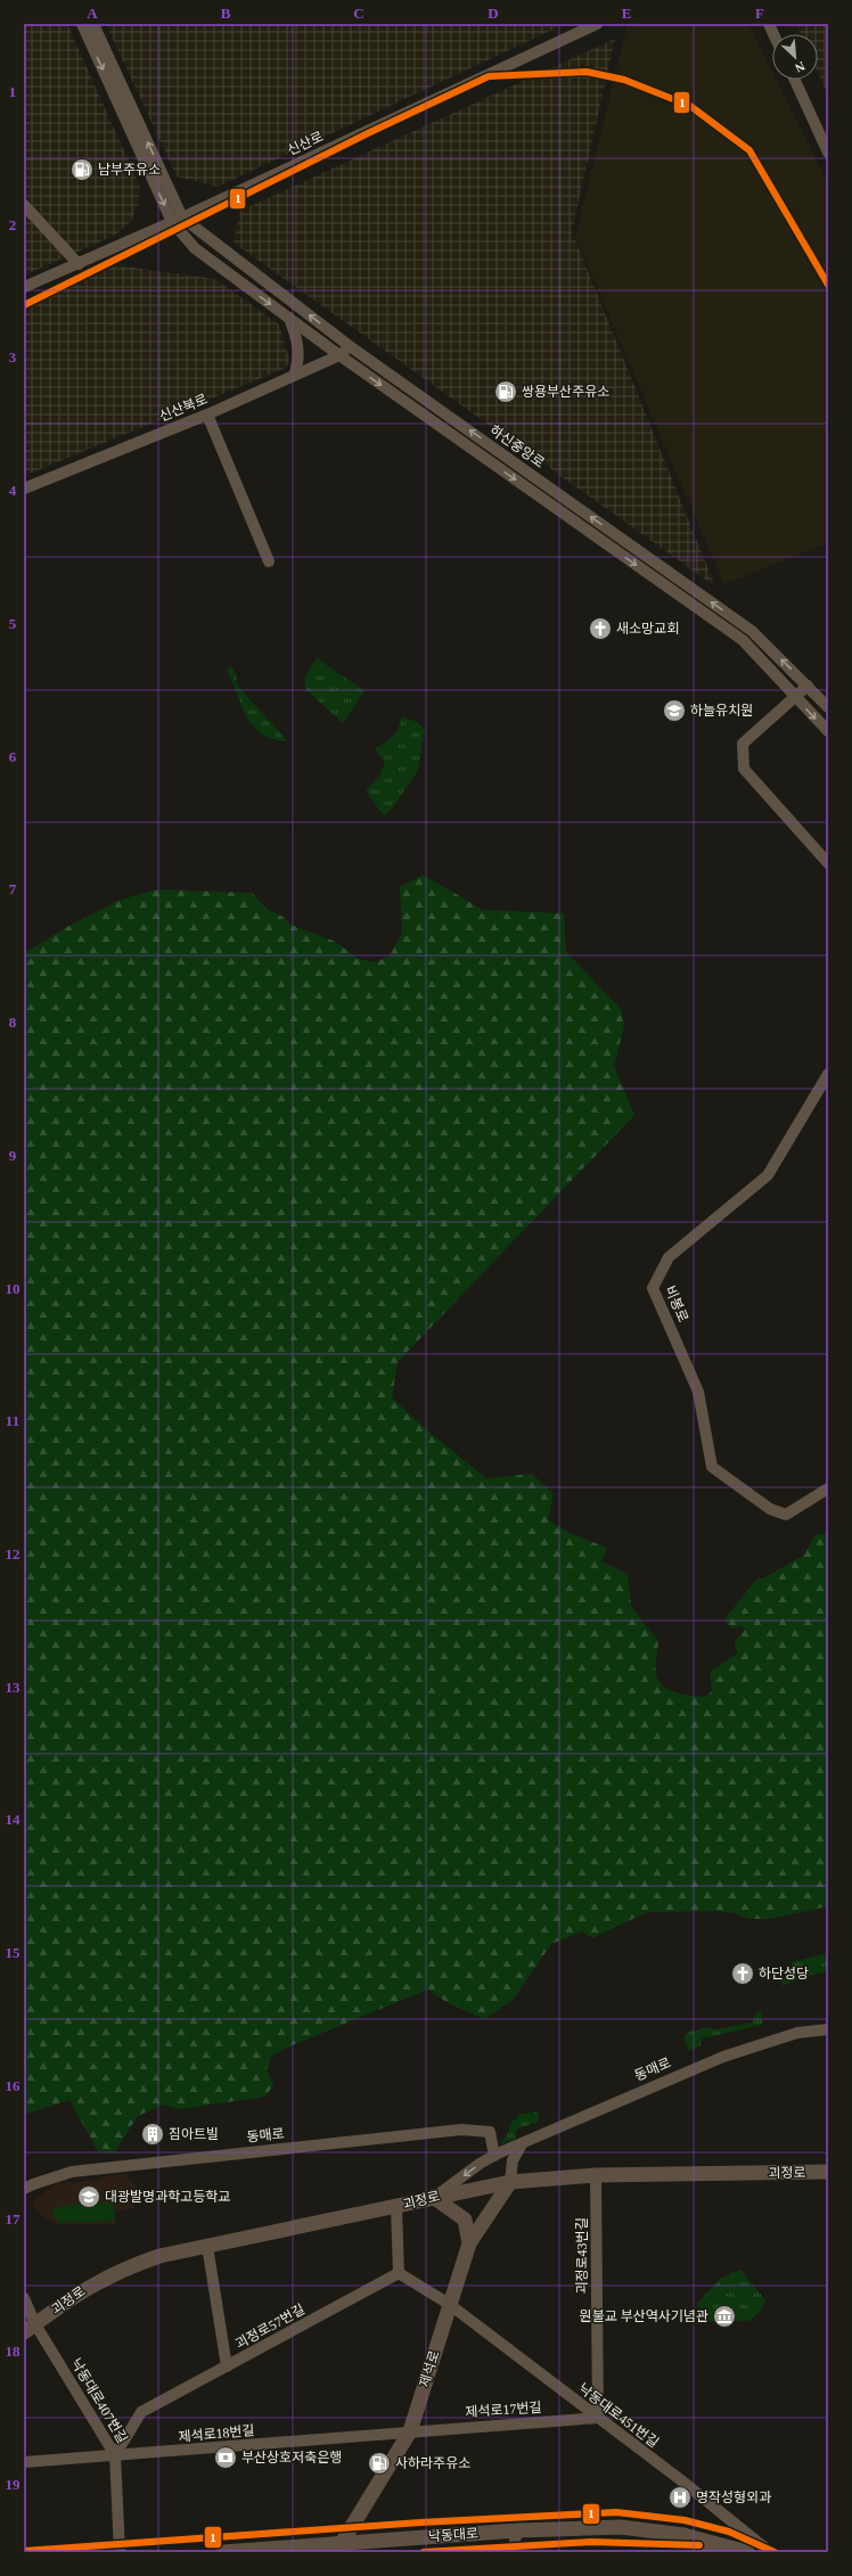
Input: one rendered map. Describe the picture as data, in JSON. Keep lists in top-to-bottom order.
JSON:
{
  "streets": {
    "main road": ["괴정로", "제석로", "낙동대로"],
    "street": [
      "신산로",
      "신산북로",
      "하신중앙로",
      "비봉로",
      "동매로",
      "괴정로43번길",
      "괴정로57번길",
      "낙동대로407번길",
      "제석로17번길",
      "낙동대로451번길",
      "제석로18번길"
    ]
  },
  "crossings": [
    ["신산로", "하신중앙로"],
    ["신산북로", "하신중앙로"],
    ["동매로", "괴정로"],
    ["괴정로", "괴정로43번길"],
    ["괴정로", "제석로"],
    ["괴정로", "낙동대로407번길"],
    ["괴정로43번길", "제석로17번길"],
    ["괴정로43번길", "낙동대로451번길"],
    ["괴정로57번길", "낙동대로407번길"],
    ["괴정로57번길", "낙동대로451번길"],
    ["괴정로57번길", "제석로18번길"],
    ["제석로", "제석로17번길"],
    ["제석로", "낙동대로451번길"],
    ["제석로", "제석로18번길"],
    ["제석로", "낙동대로"],
    ["낙동대로407번길", "제석로18번길"],
    ["제석로17번길", "낙동대로451번길"],
    ["제석로17번길", "제석로18번길"]
  ],
  "places": {
    "fuel station": ["남부주유소", "쌍용부산주유소", "사하라주유소"],
    "church": ["새소망교회", "하단성당"],
    "school or university": ["하늘유치원", "대광발명과학고등학교"],
    "building": ["짐아트빌"],
    "museum": ["원불교 부산역사기념관"],
    "bank": ["부산상호저축은행"],
    "hospital": ["명작성형외과"]
  },
  "lines": ["transit line 1"],
  "north": "bottom right",
  "grid": {
    "columns": [
      "A",
      "B",
      "C",
      "D",
      "E",
      "F"
    ],
    "rows": [
      "1",
      "2",
      "3",
      "4",
      "5",
      "6",
      "7",
      "8",
      "9",
      "10",
      "11",
      "12",
      "13",
      "14",
      "15",
      "16",
      "17",
      "18",
      "19"
    ]
  }
}
